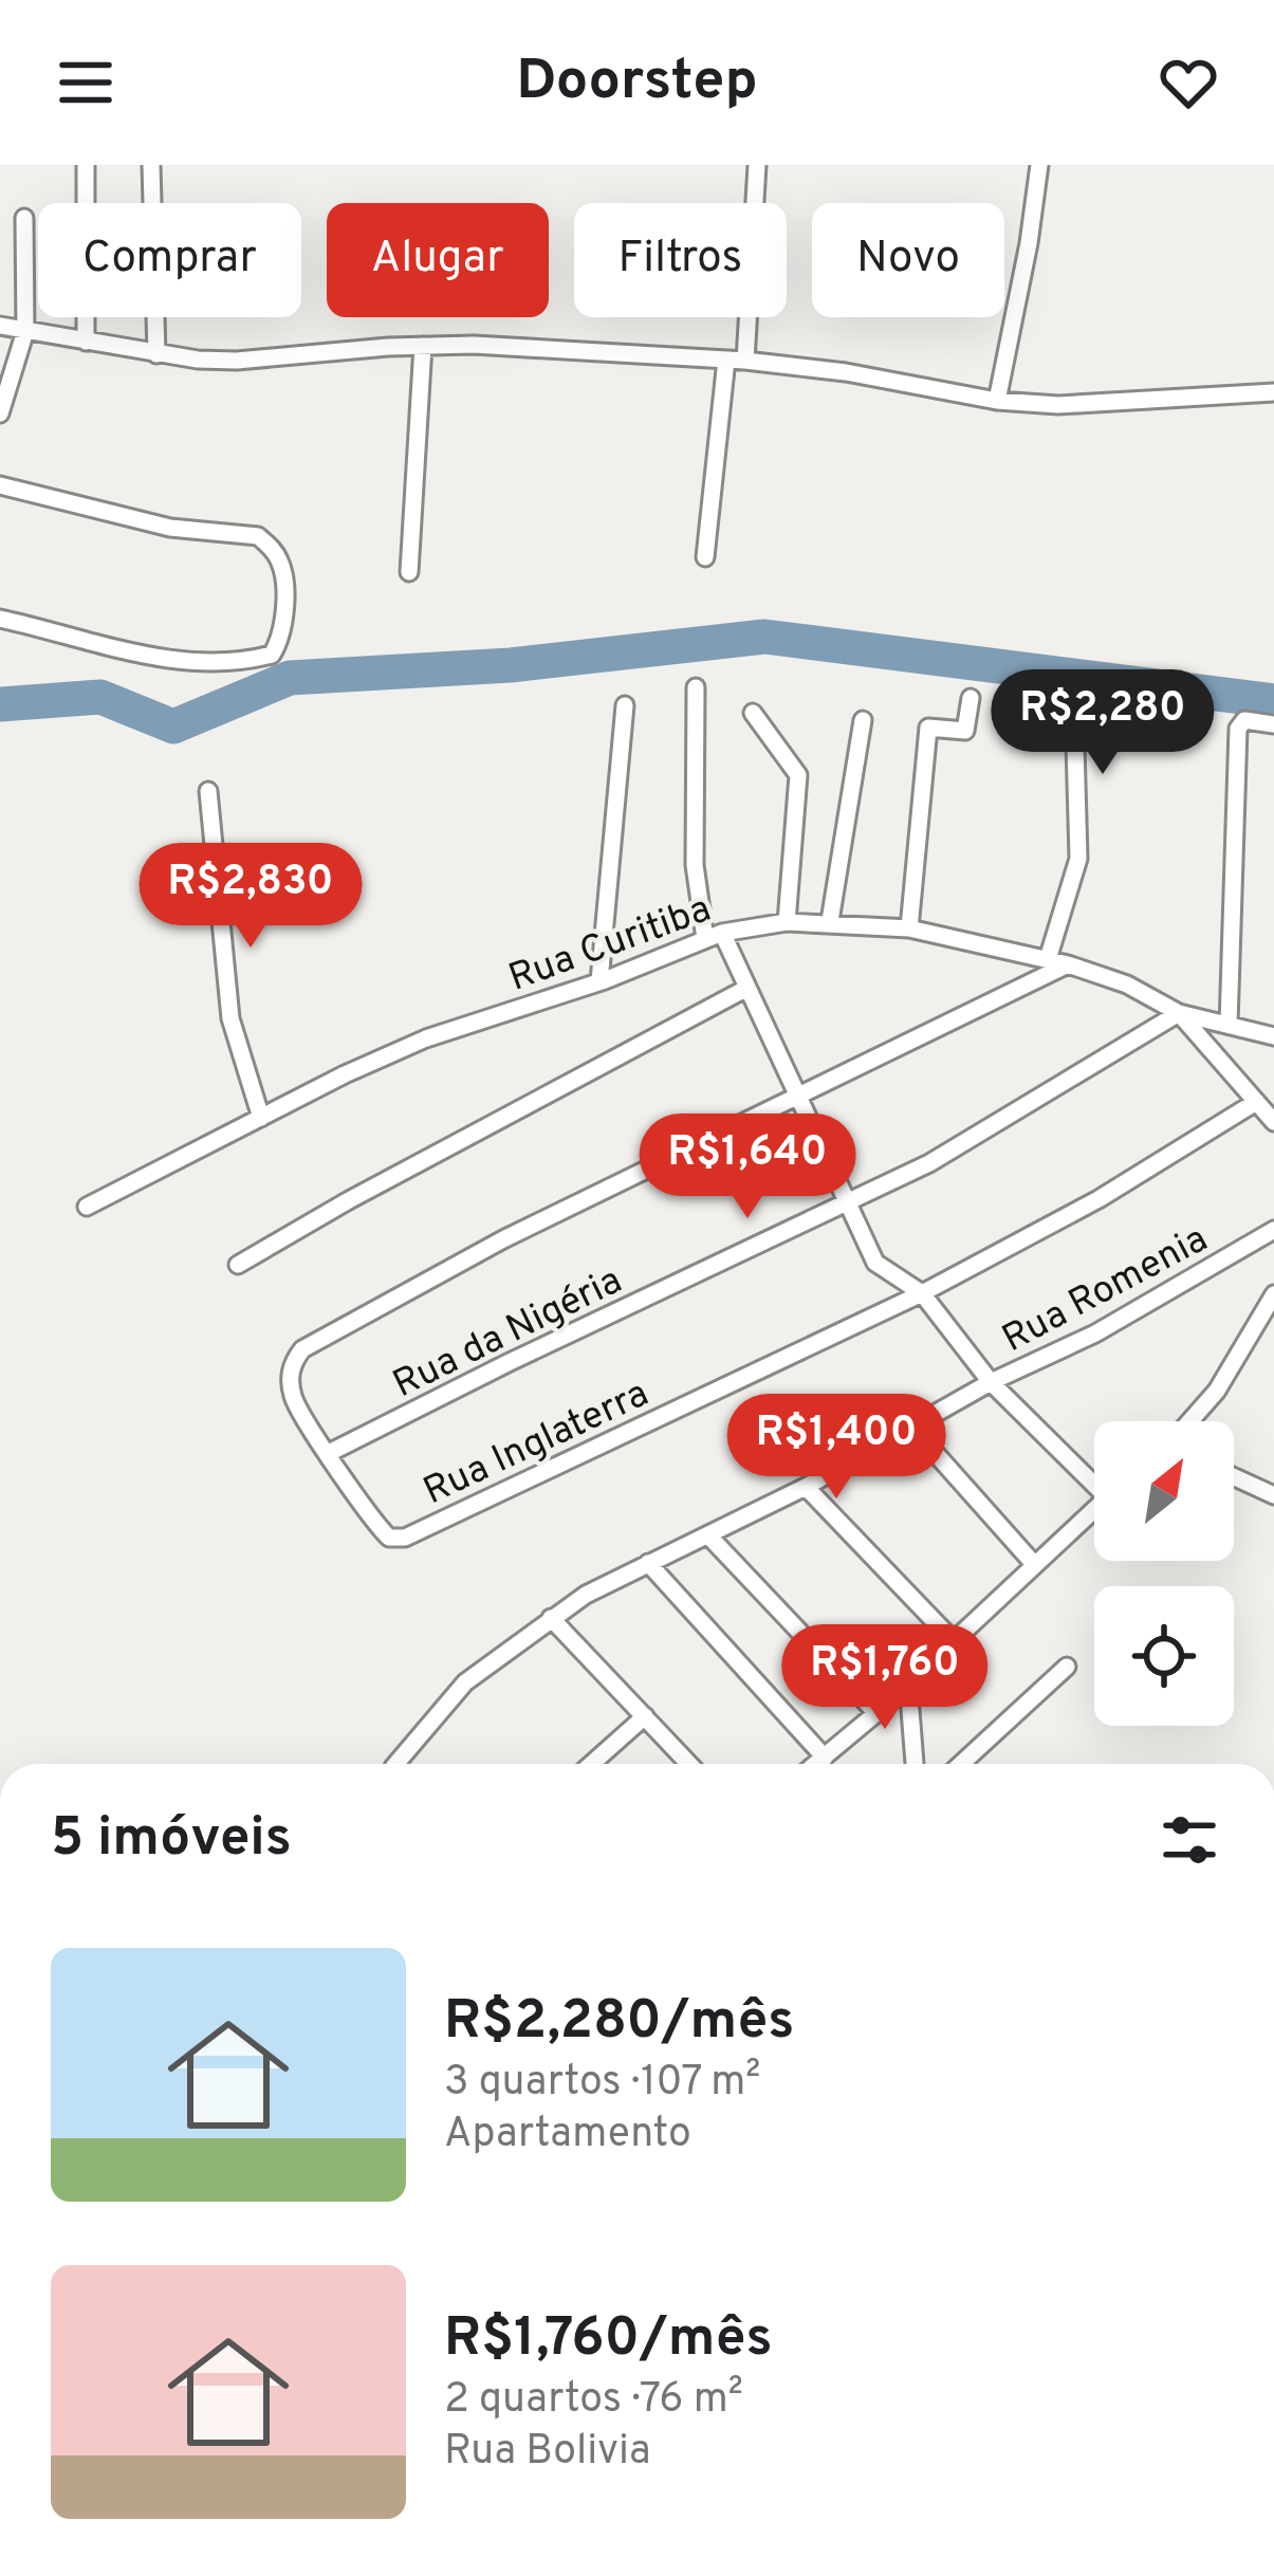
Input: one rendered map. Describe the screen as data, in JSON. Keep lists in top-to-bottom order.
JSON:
{
  "streets": {
    "street": [
      "Rua Curitiba",
      "Rua Romenia",
      "Rua da Nigéria",
      "Rua Inglaterra"
    ]
  },
  "crossings": [
    ["Rua Curitiba", "Rua da Nigéria"],
    ["Rua Curitiba", "Rua Inglaterra"],
    ["Rua da Nigéria", "Rua Inglaterra"]
  ],
  "north": "top right",
  "page": {
    "header": "Doorstep",
    "chip": [
      "Comprar",
      "Alugar",
      "Filtros",
      "Novo"
    ],
    "price": [
      "R$2,280",
      "R$2,830",
      "R$1,640",
      "R$1,400",
      "R$1,760"
    ],
    "heading": "5 imóveis",
    "list": [
      {
        "name": "R$2,280/mês",
        "note": "3 quartos · 107 m² · Apartamento"
      },
      {
        "name": "R$1,760/mês",
        "note": "2 quartos · 76 m² · Rua Bolivia"
      }
    ]
  }
}
